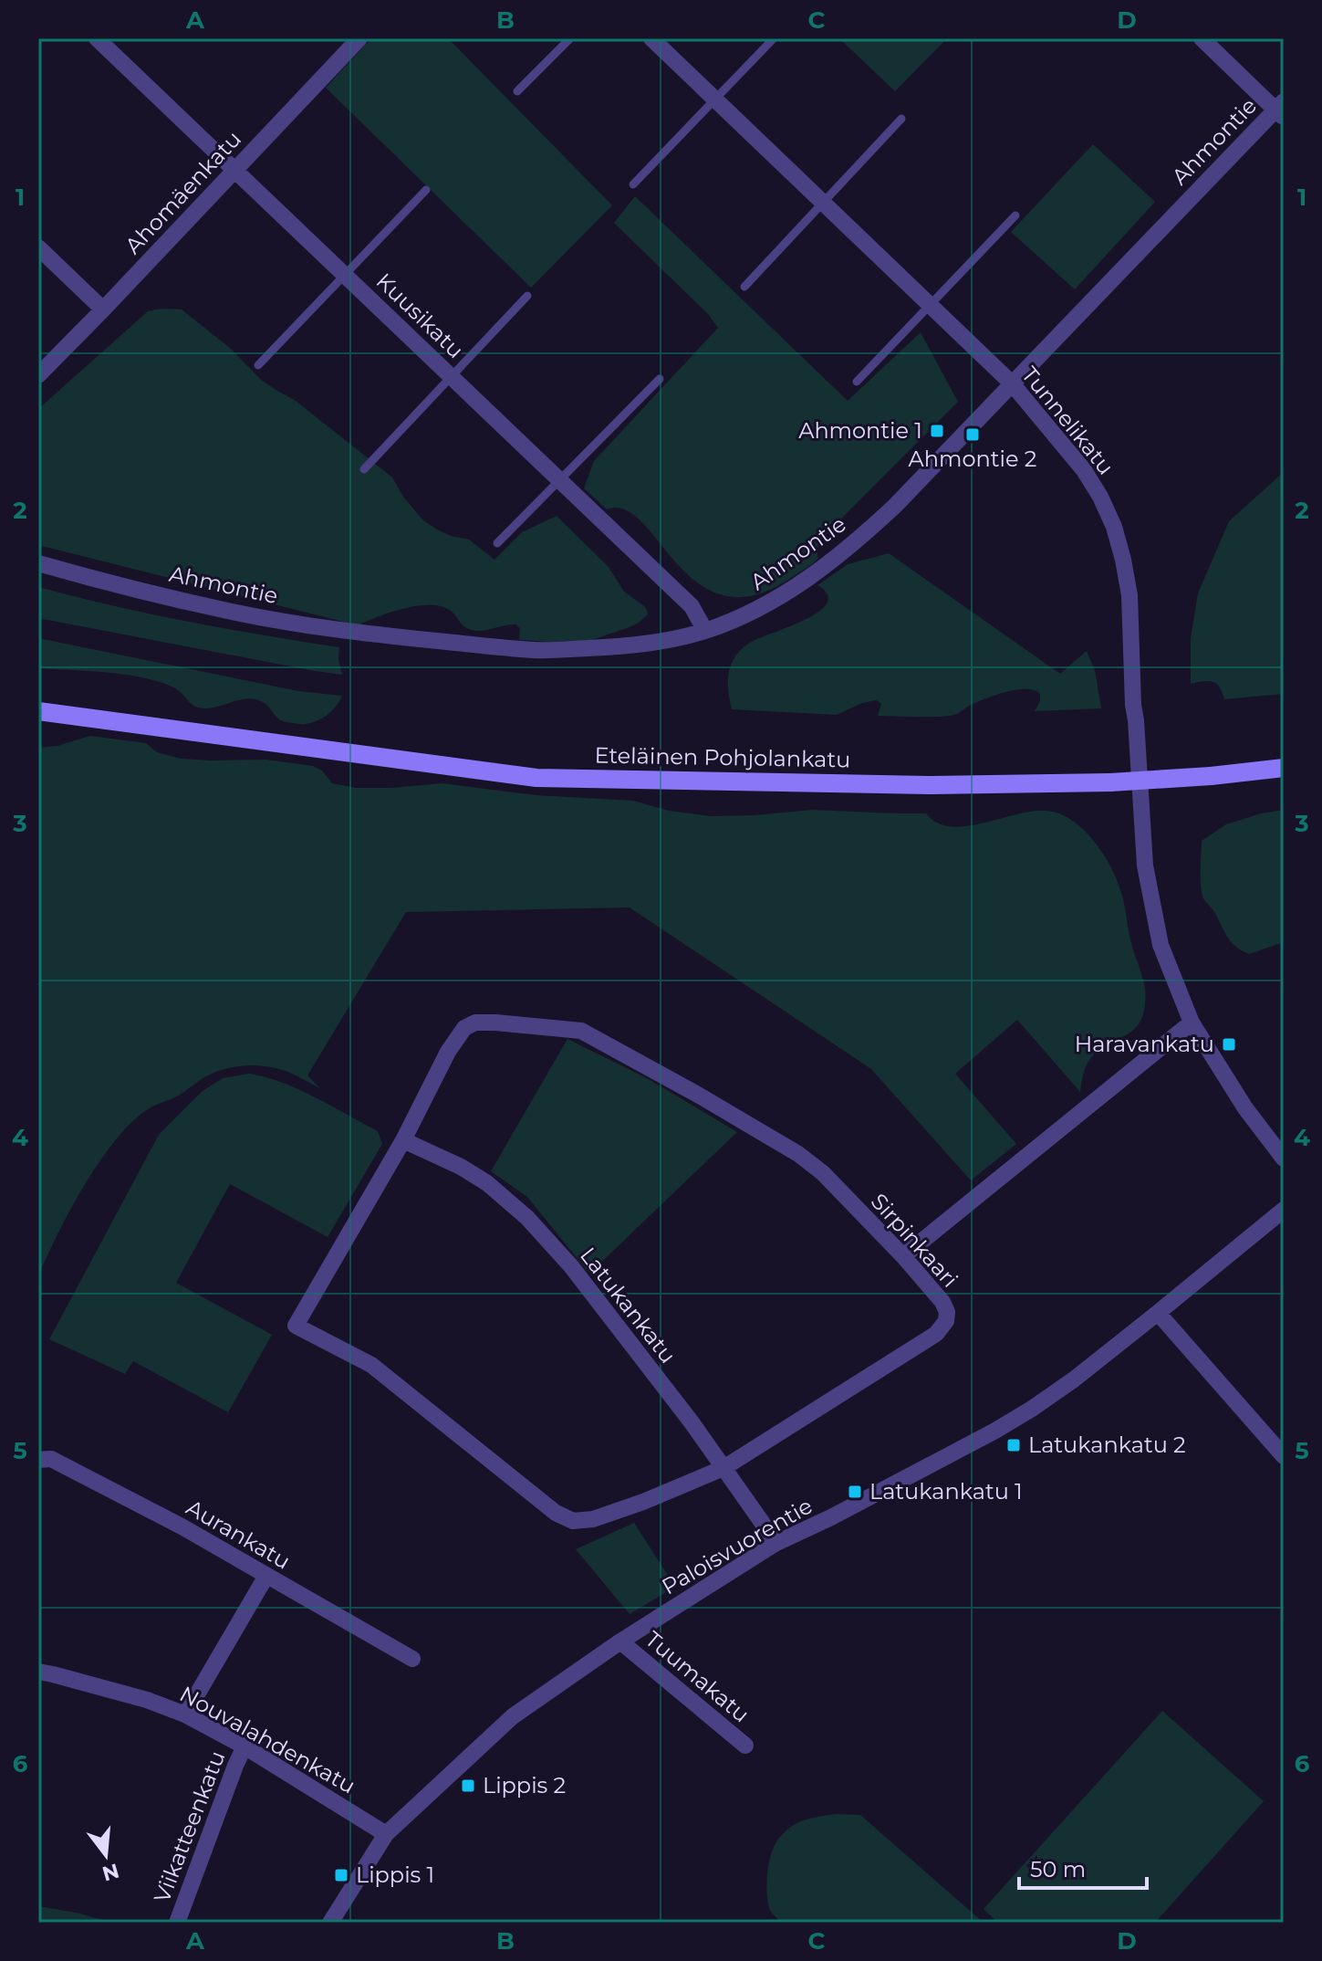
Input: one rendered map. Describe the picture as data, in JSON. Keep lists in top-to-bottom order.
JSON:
{
  "streets": {
    "main road": ["Eteläinen Pohjolankatu"],
    "street": [
      "Ahmontie",
      "Ahomäenkatu",
      "Kuusikatu",
      "Tunnelikatu",
      "Sirpinkaari",
      "Latukankatu",
      "Aurankatu",
      "Paloisvuorentie",
      "Tuumakatu",
      "Nouvalahdenkatu",
      "Viikatteenkatu"
    ]
  },
  "crossings": [
    ["Ahmontie", "Kuusikatu"],
    ["Ahmontie", "Tunnelikatu"],
    ["Ahomäenkatu", "Kuusikatu"],
    ["Sirpinkaari", "Latukankatu"],
    ["Latukankatu", "Paloisvuorentie"],
    ["Paloisvuorentie", "Tuumakatu"],
    ["Paloisvuorentie", "Nouvalahdenkatu"],
    ["Nouvalahdenkatu", "Viikatteenkatu"]
  ],
  "places": {
    "transit": [
      "Ahmontie 1",
      "Ahmontie 2",
      "Haravankatu",
      "Latukankatu 2",
      "Latukankatu 1",
      "Lippis 2",
      "Lippis 1"
    ]
  },
  "scale_bar": "50 m",
  "north": "bottom",
  "grid": {
    "columns": [
      "A",
      "B",
      "C",
      "D"
    ],
    "rows": [
      "1",
      "2",
      "3",
      "4",
      "5",
      "6"
    ]
  }
}
